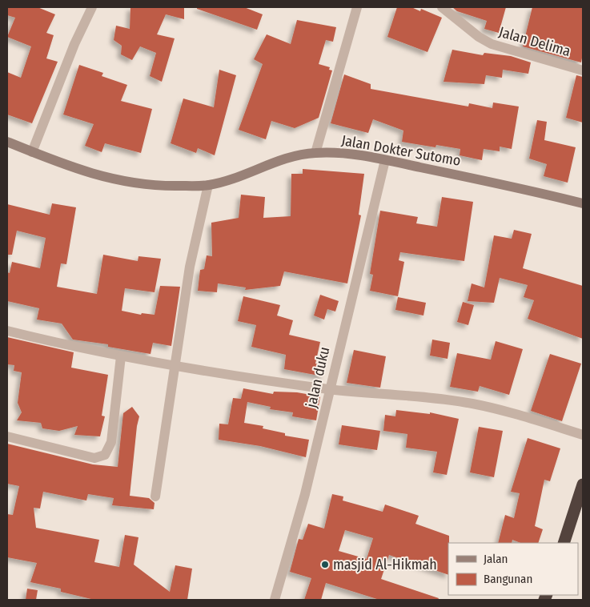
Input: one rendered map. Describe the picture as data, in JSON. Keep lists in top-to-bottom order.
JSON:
{
  "streets": {
    "main road": ["Jalan Dokter Sutomo"],
    "street": ["Jalan Delima", "jalan duku"]
  },
  "crossings": [
    ["Jalan Dokter Sutomo", "jalan duku"]
  ],
  "places": ["masjid Al-Hikmah"],
  "legend": ["Jalan", "Bangunan"]
}
